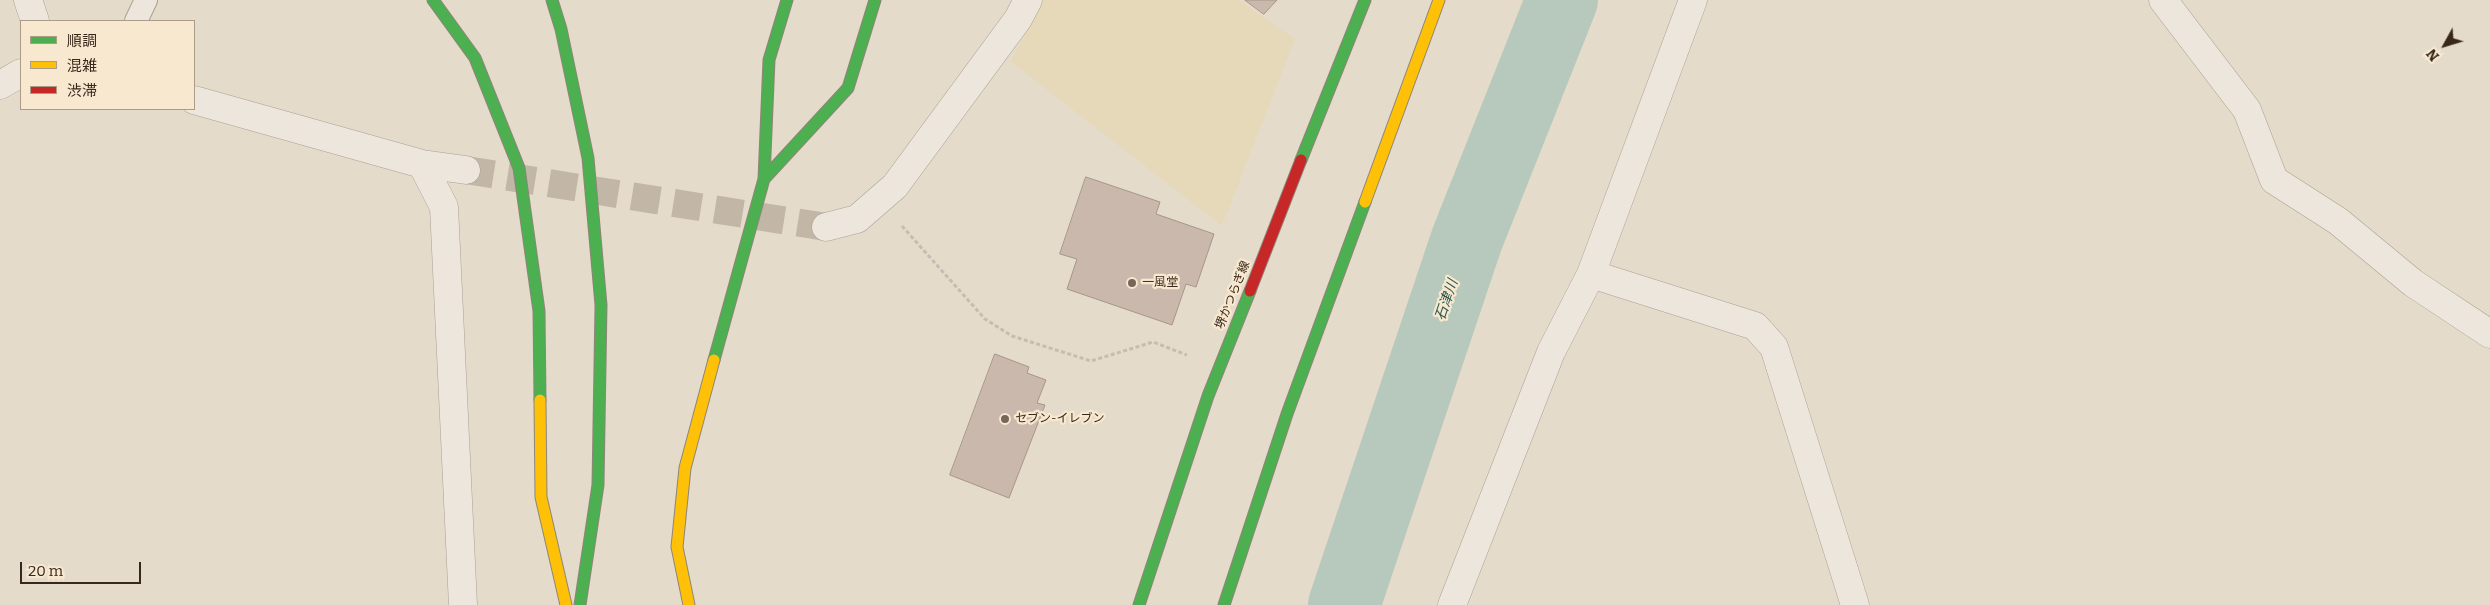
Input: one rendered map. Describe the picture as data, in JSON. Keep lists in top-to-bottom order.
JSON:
{
  "streets": {
    "main road": ["堺かつらぎ線"]
  },
  "water": ["石津川"],
  "places": ["一風堂", "セブン-イレブン"],
  "legend": ["順調", "混雑", "渋滞"],
  "scale_bar": "20 m",
  "north": "bottom left"
}
